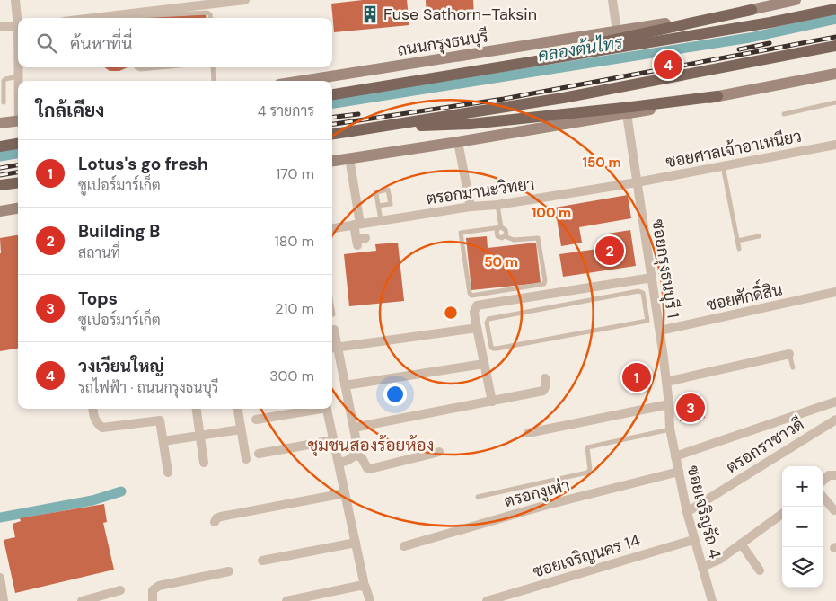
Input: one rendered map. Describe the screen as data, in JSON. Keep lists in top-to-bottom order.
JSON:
{
  "streets": {
    "main road": ["ถนนกรุงธนบุรี"],
    "street": [
      "ซอยศาลเจ้าอาเหนียว",
      "ตรอกมานะวิทยา",
      "ซอยกรุงธนบุรี 1",
      "ซอยศักดิ์สิน",
      "ตรอกราชาวดี",
      "ตรอกงูเห่า",
      "ซอยเจริญรัถ 4",
      "ซอยเจริญนคร 14"
    ]
  },
  "crossings": [
    ["ซอยศาลเจ้าอาเหนียว", "ตรอกมานะวิทยา"],
    ["ซอยศาลเจ้าอาเหนียว", "ซอยกรุงธนบุรี 1"],
    ["ตรอกมานะวิทยา", "ซอยกรุงธนบุรี 1"],
    ["ซอยกรุงธนบุรี 1", "ซอยศักดิ์สิน"],
    ["ซอยกรุงธนบุรี 1", "ซอยเจริญรัถ 4"],
    ["ตรอกราชาวดี", "ซอยเจริญรัถ 4"],
    ["ตรอกงูเห่า", "ซอยเจริญรัถ 4"],
    ["ซอยเจริญรัถ 4", "ซอยเจริญนคร 14"]
  ],
  "districts": ["ชุมชนสองร้อยห้อง"],
  "water": ["คลองต้นไทร"],
  "places": {
    "building": ["Fuse Sathorn–Taksin"]
  },
  "page": {
    "search": "ค้นหาที่นี่",
    "pins": [
      "4",
      "2",
      "1",
      "3"
    ],
    "heading": ["ใกล้เคียง", "4 รายการ"],
    "list": [
      {
        "mark": "1",
        "name": "Lotus's go fresh",
        "note": "ซูเปอร์มาร์เก็ต",
        "value": "170 m"
      },
      {
        "mark": "2",
        "name": "Building B",
        "note": "สถานที่",
        "value": "180 m"
      },
      {
        "mark": "3",
        "name": "Tops",
        "note": "ซูเปอร์มาร์เก็ต",
        "value": "210 m"
      },
      {
        "mark": "4",
        "name": "วงเวียนใหญ่",
        "note": "รถไฟฟ้า · ถนนกรุงธนบุรี",
        "value": "300 m"
      }
    ],
    "map_buttons": ["+", "−"]
  },
  "rings": ["150 m", "100 m", "50 m"]
}
